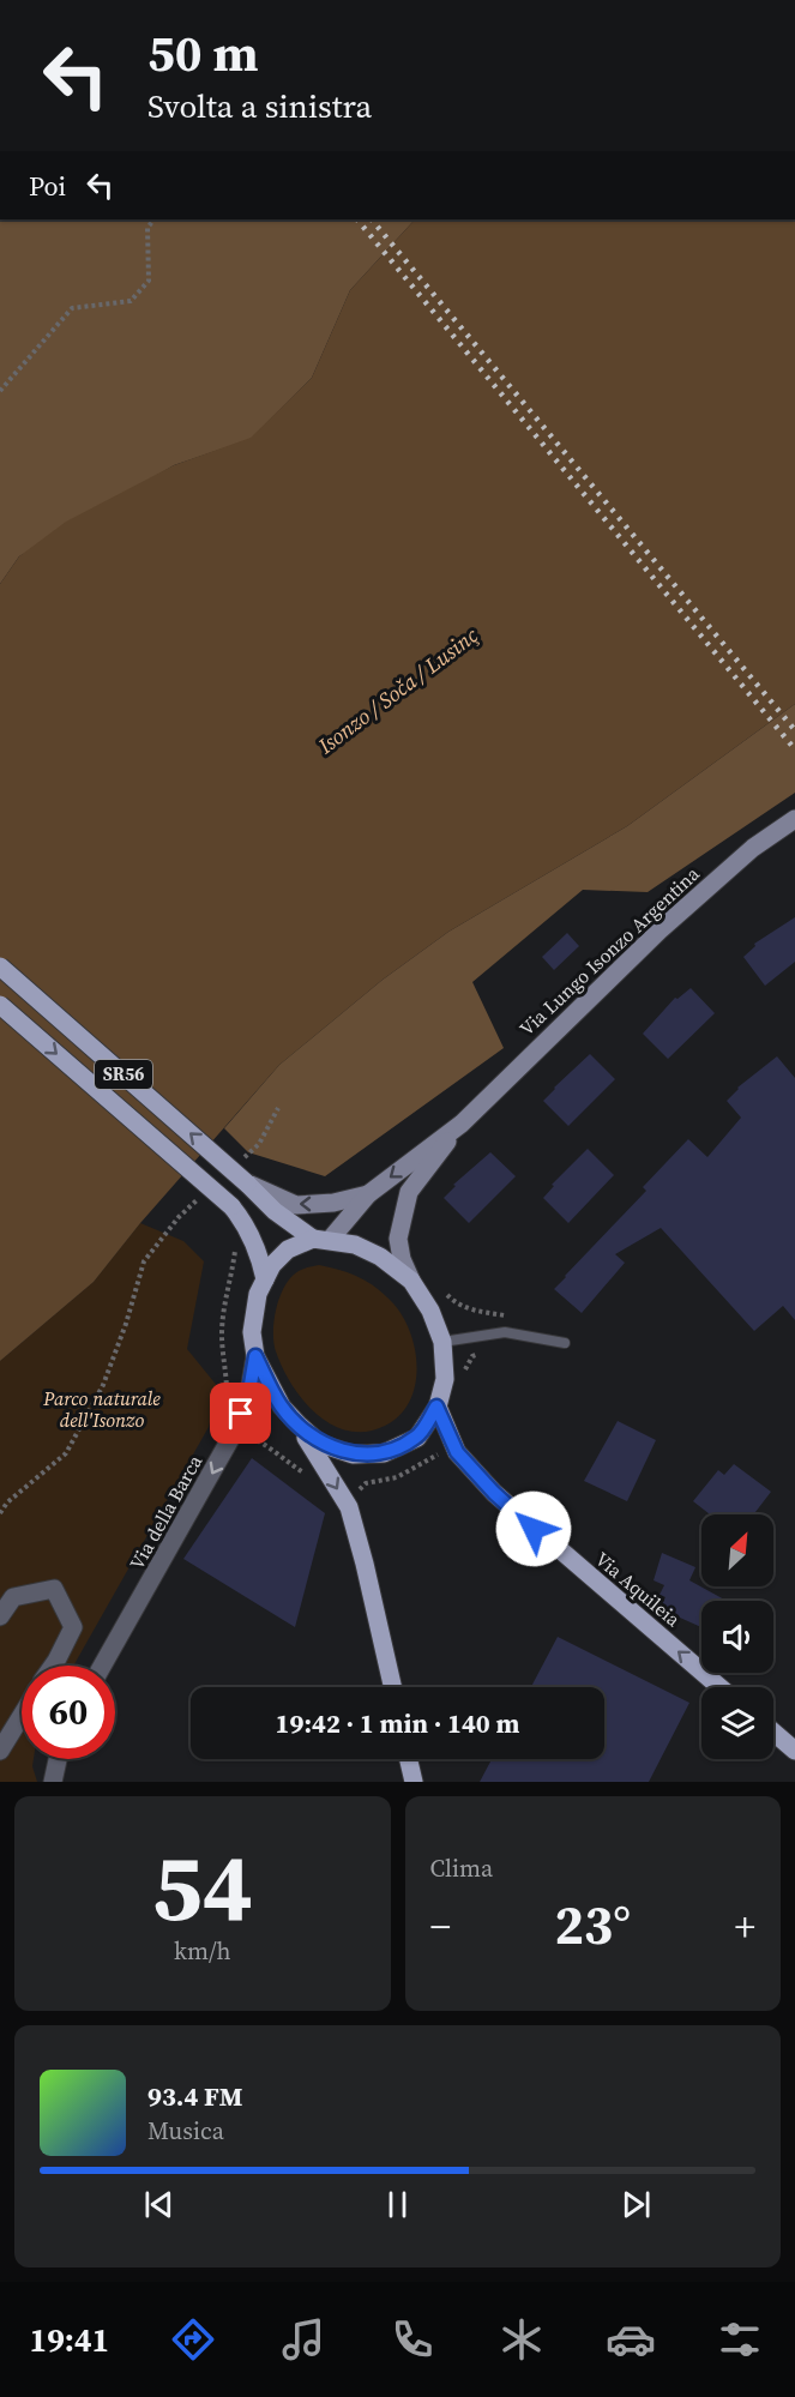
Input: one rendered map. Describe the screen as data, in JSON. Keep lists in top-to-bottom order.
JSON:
{
  "streets": {
    "main road": ["Via Lungo Isonzo Argentina", "SR56", "Via Aquileia"],
    "street": ["Via della Barca"]
  },
  "crossings": [
    ["Via Lungo Isonzo Argentina", "SR56"],
    ["Via Lungo Isonzo Argentina", "Via della Barca"],
    ["Via Lungo Isonzo Argentina", "Via Aquileia"],
    ["SR56", "Via della Barca"],
    ["SR56", "Via Aquileia"],
    ["Via della Barca", "Via Aquileia"]
  ],
  "one_way": ["Via della Barca", "Via Aquileia"],
  "water": ["Isonzo / Soča / Lusinç"],
  "parks": ["Parco naturale dell'Isonzo"],
  "north": "top right",
  "page": {
    "turn": ["50 m", "Svolta a sinistra"],
    "then": "Poi",
    "limit": "60",
    "trip": "19:42 · 1 min · 140 m",
    "tile": [
      ["54", "km/h"],
      "Clima"
    ],
    "heat": ["−", "23°", "+"],
    "song": ["93.4 FM", "Musica"],
    "tabs": "19:41"
  }
}
